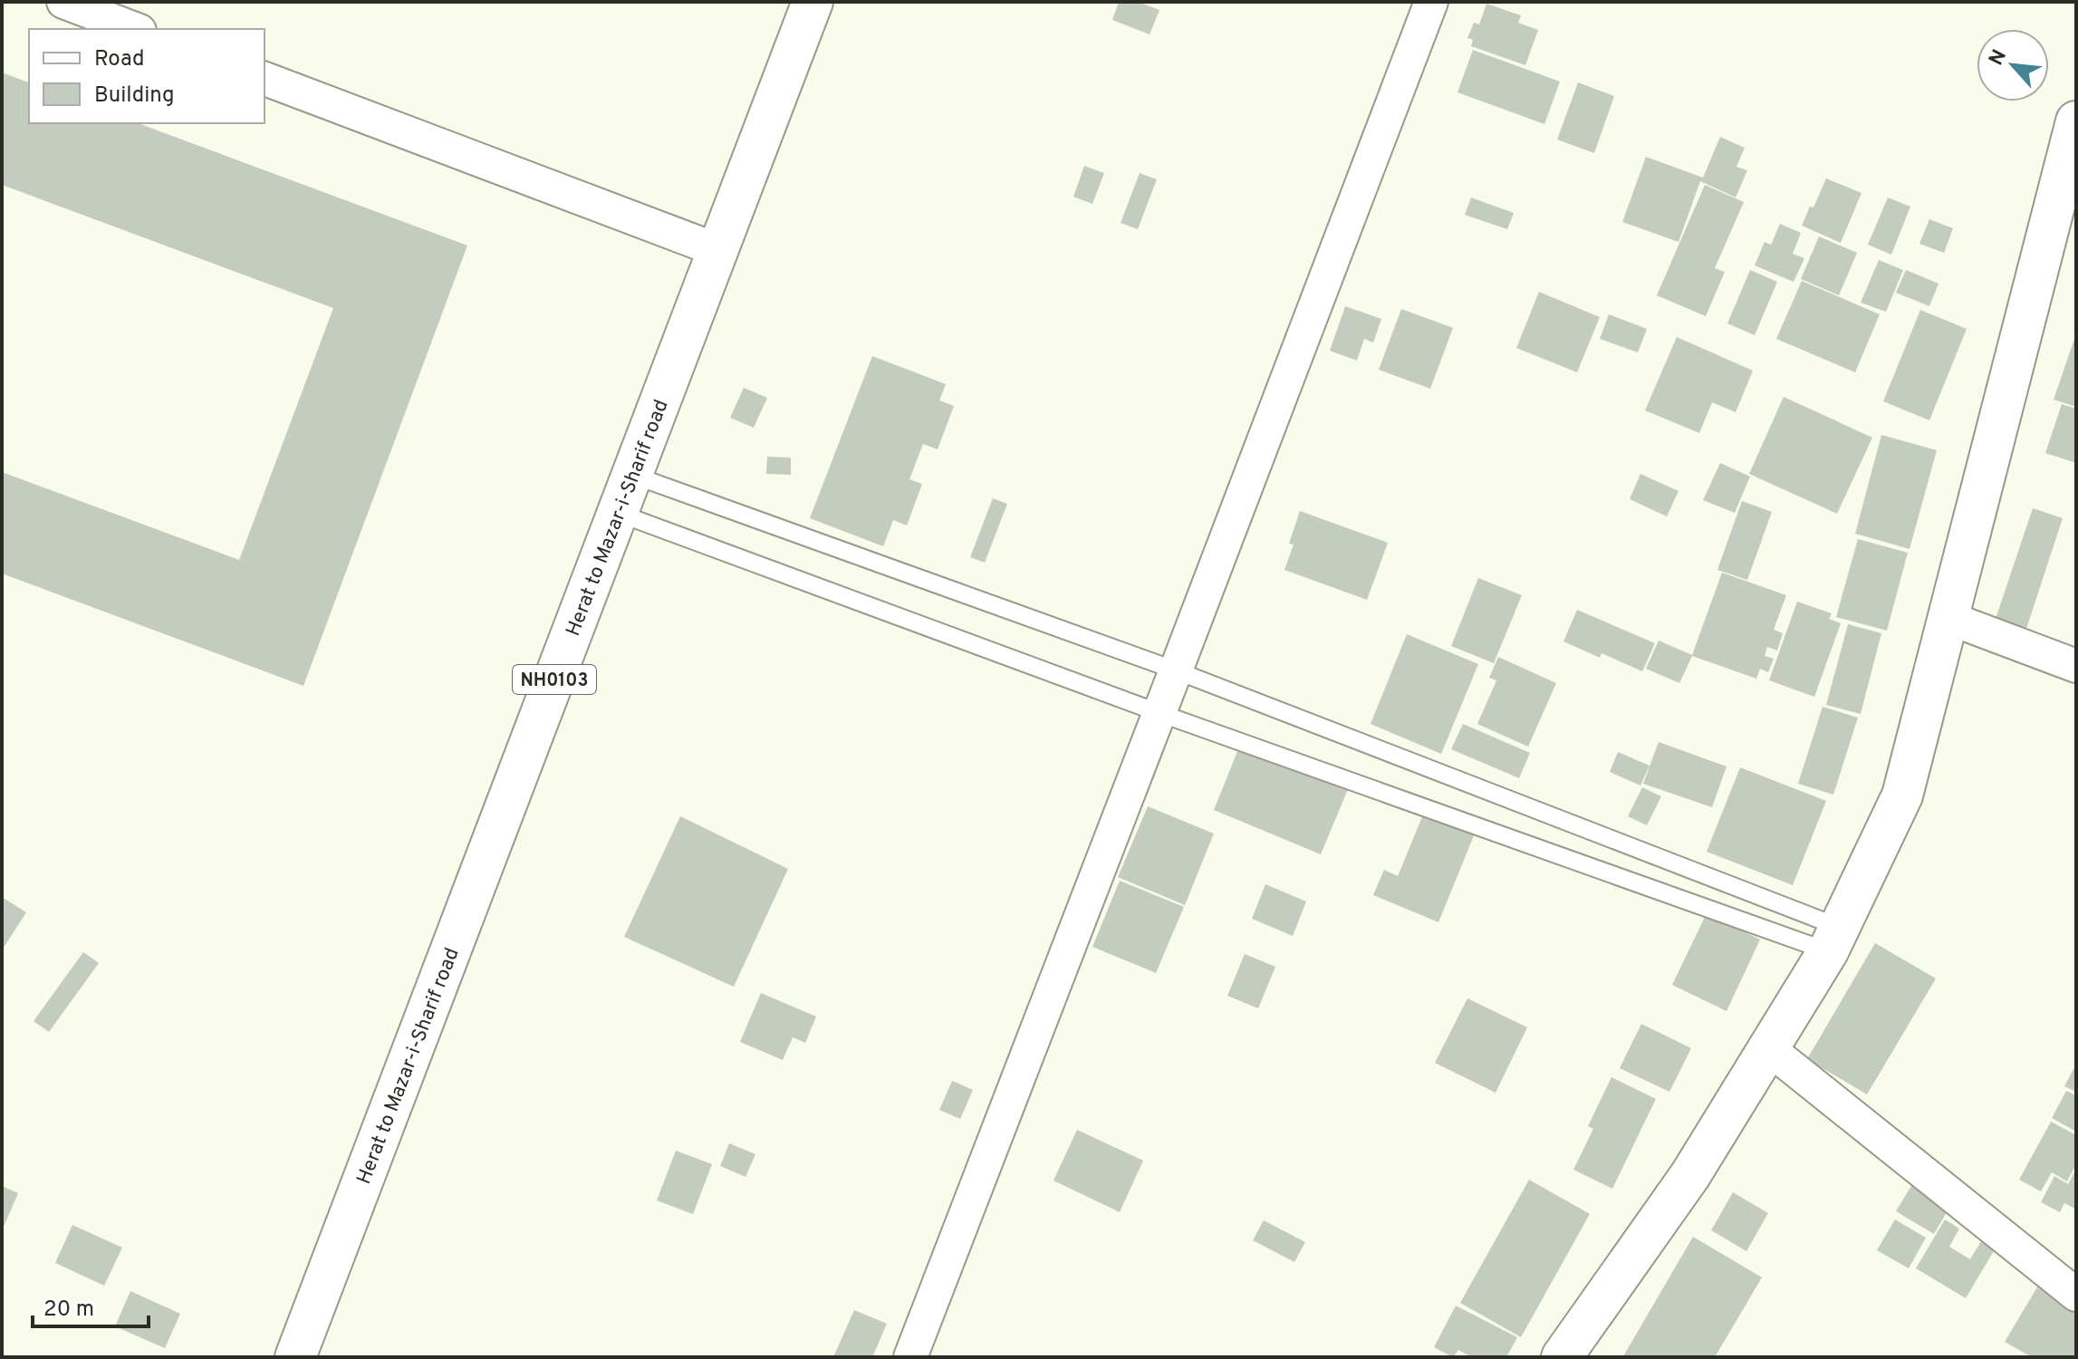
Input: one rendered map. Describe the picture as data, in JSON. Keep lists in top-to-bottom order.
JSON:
{
  "streets": {
    "main road": ["Herat to Mazar-i-Sharif road", "NH0103"]
  },
  "legend": ["Road", "Building"],
  "scale_bar": "20 m",
  "north": "top left"
}
